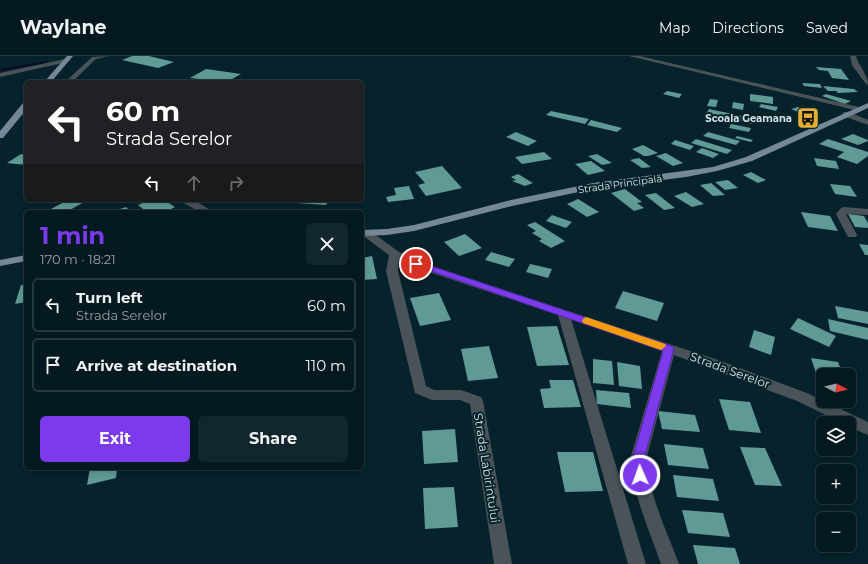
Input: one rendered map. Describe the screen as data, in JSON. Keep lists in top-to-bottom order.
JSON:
{
  "streets": {
    "main road": ["Strada Principală"],
    "street": ["Strada Serelor", "Strada Labirintului"]
  },
  "crossings": [
    ["Strada Principală", "Strada Serelor"],
    ["Strada Serelor", "Strada Labirintului"]
  ],
  "places": {
    "bus stop": ["Scoala Geamana"]
  },
  "north": "right",
  "page": {
    "header": "Waylane",
    "nav": ["Map", "Directions", "Saved"],
    "turn": ["60 m", "Strada Serelor"],
    "heading": ["1 min", "170 m · 18:21"],
    "list": [
      {
        "name": "Turn left",
        "note": "Strada Serelor",
        "value": "60 m"
      },
      {
        "name": "Arrive at destination",
        "value": "110 m"
      }
    ],
    "map_buttons": ["+", "−"],
    "buttons": ["Exit", "Share"]
  }
}
